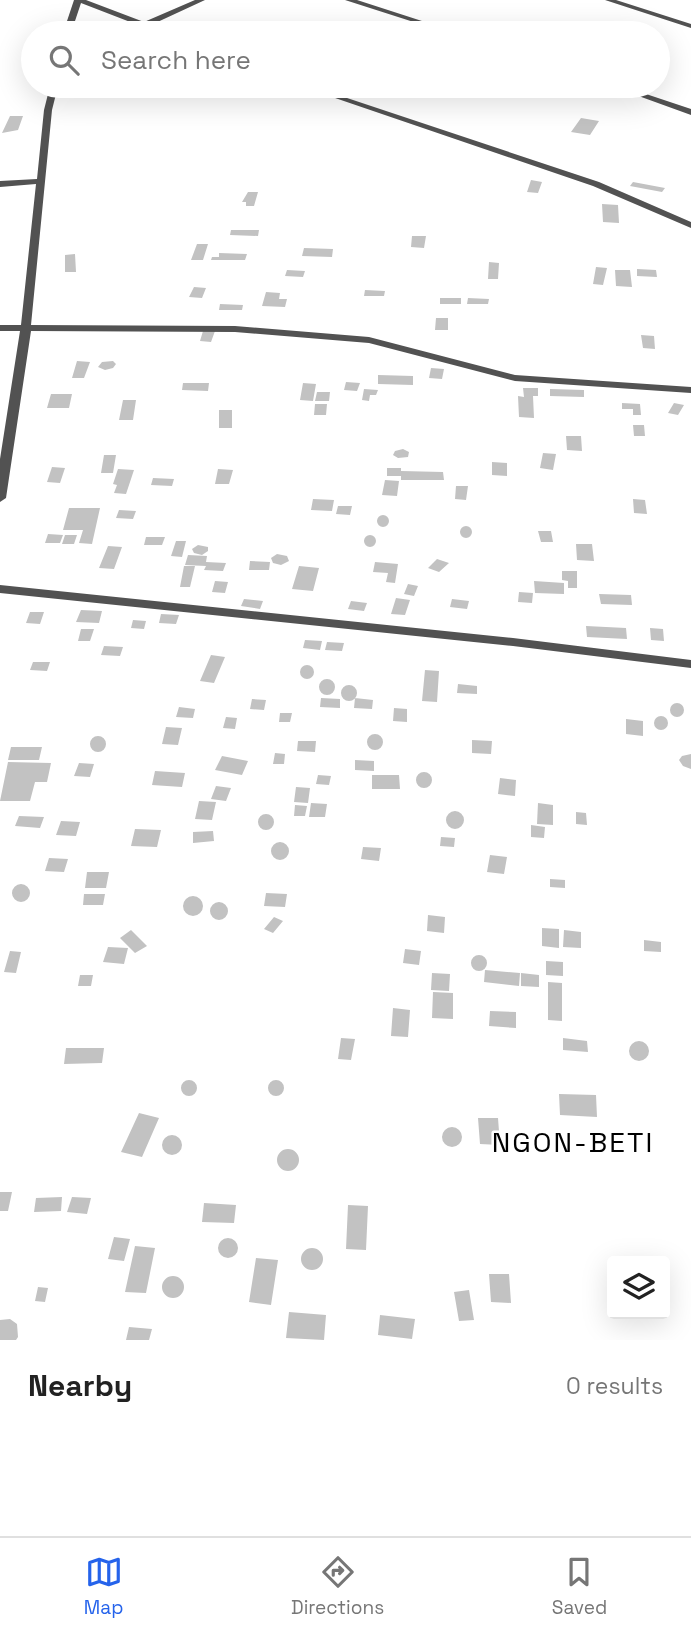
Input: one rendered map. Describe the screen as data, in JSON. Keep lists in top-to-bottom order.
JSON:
{
  "districts": ["NGON-BETI"],
  "page": {
    "search": "Search here",
    "heading": ["Nearby", "0 results"],
    "nav": ["Map", "Directions", "Saved"]
  }
}
